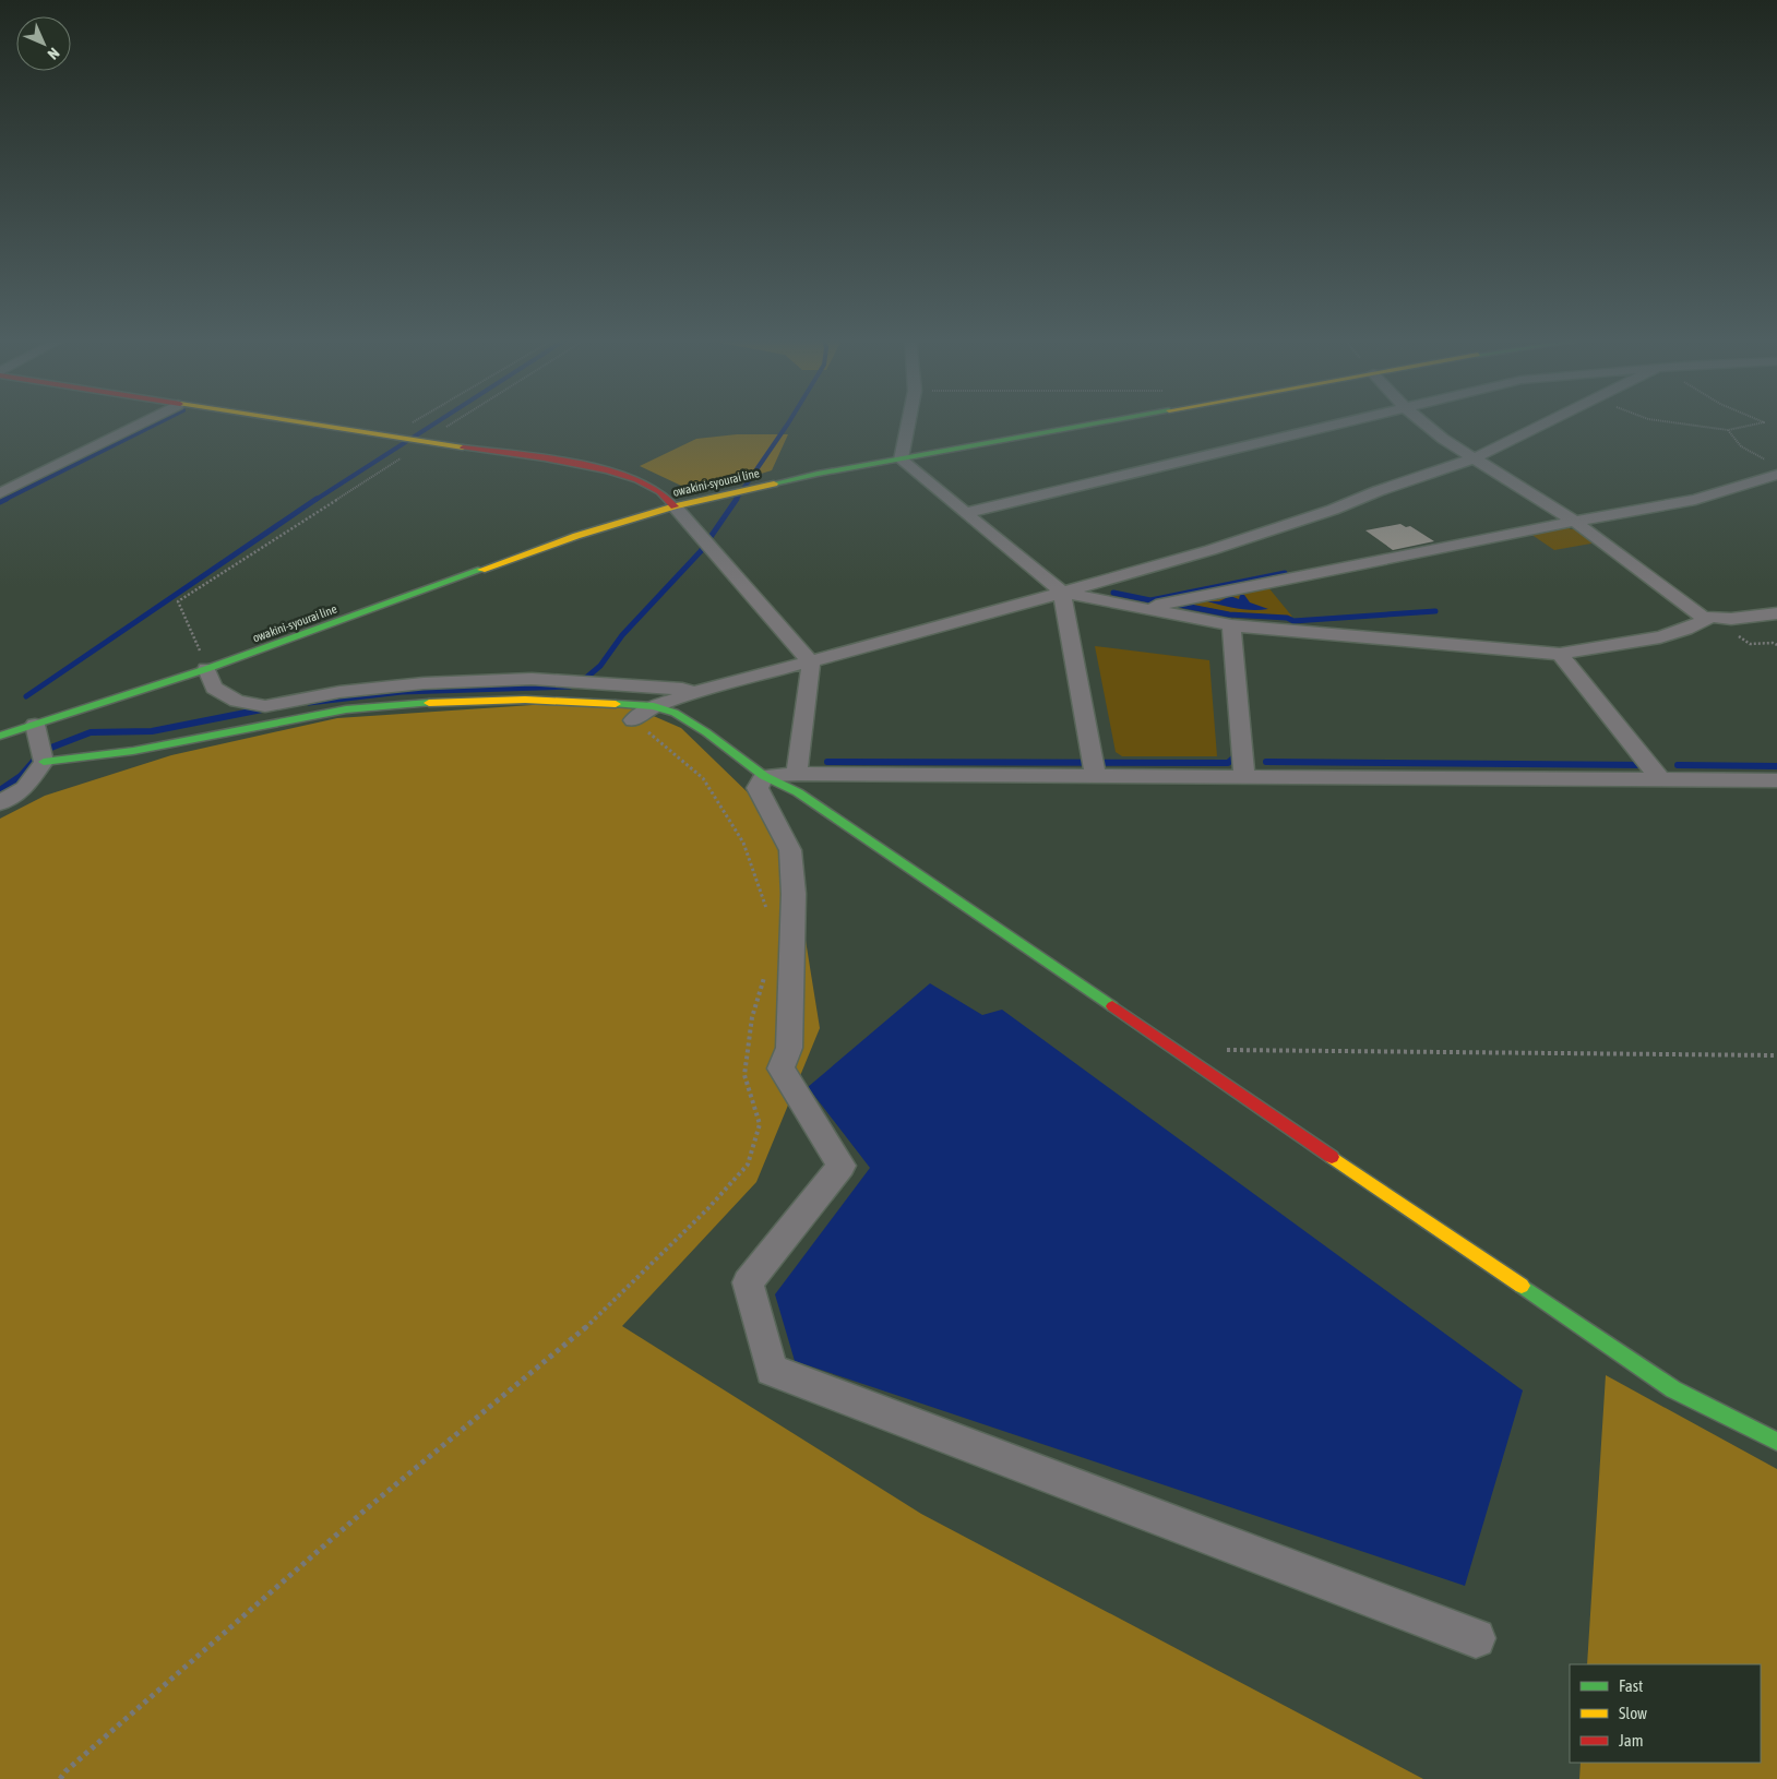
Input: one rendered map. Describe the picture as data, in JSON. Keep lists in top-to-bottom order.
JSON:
{
  "streets": {
    "street": ["owakini-syourai line"]
  },
  "legend": ["Fast", "Slow", "Jam"],
  "north": "bottom right"
}
